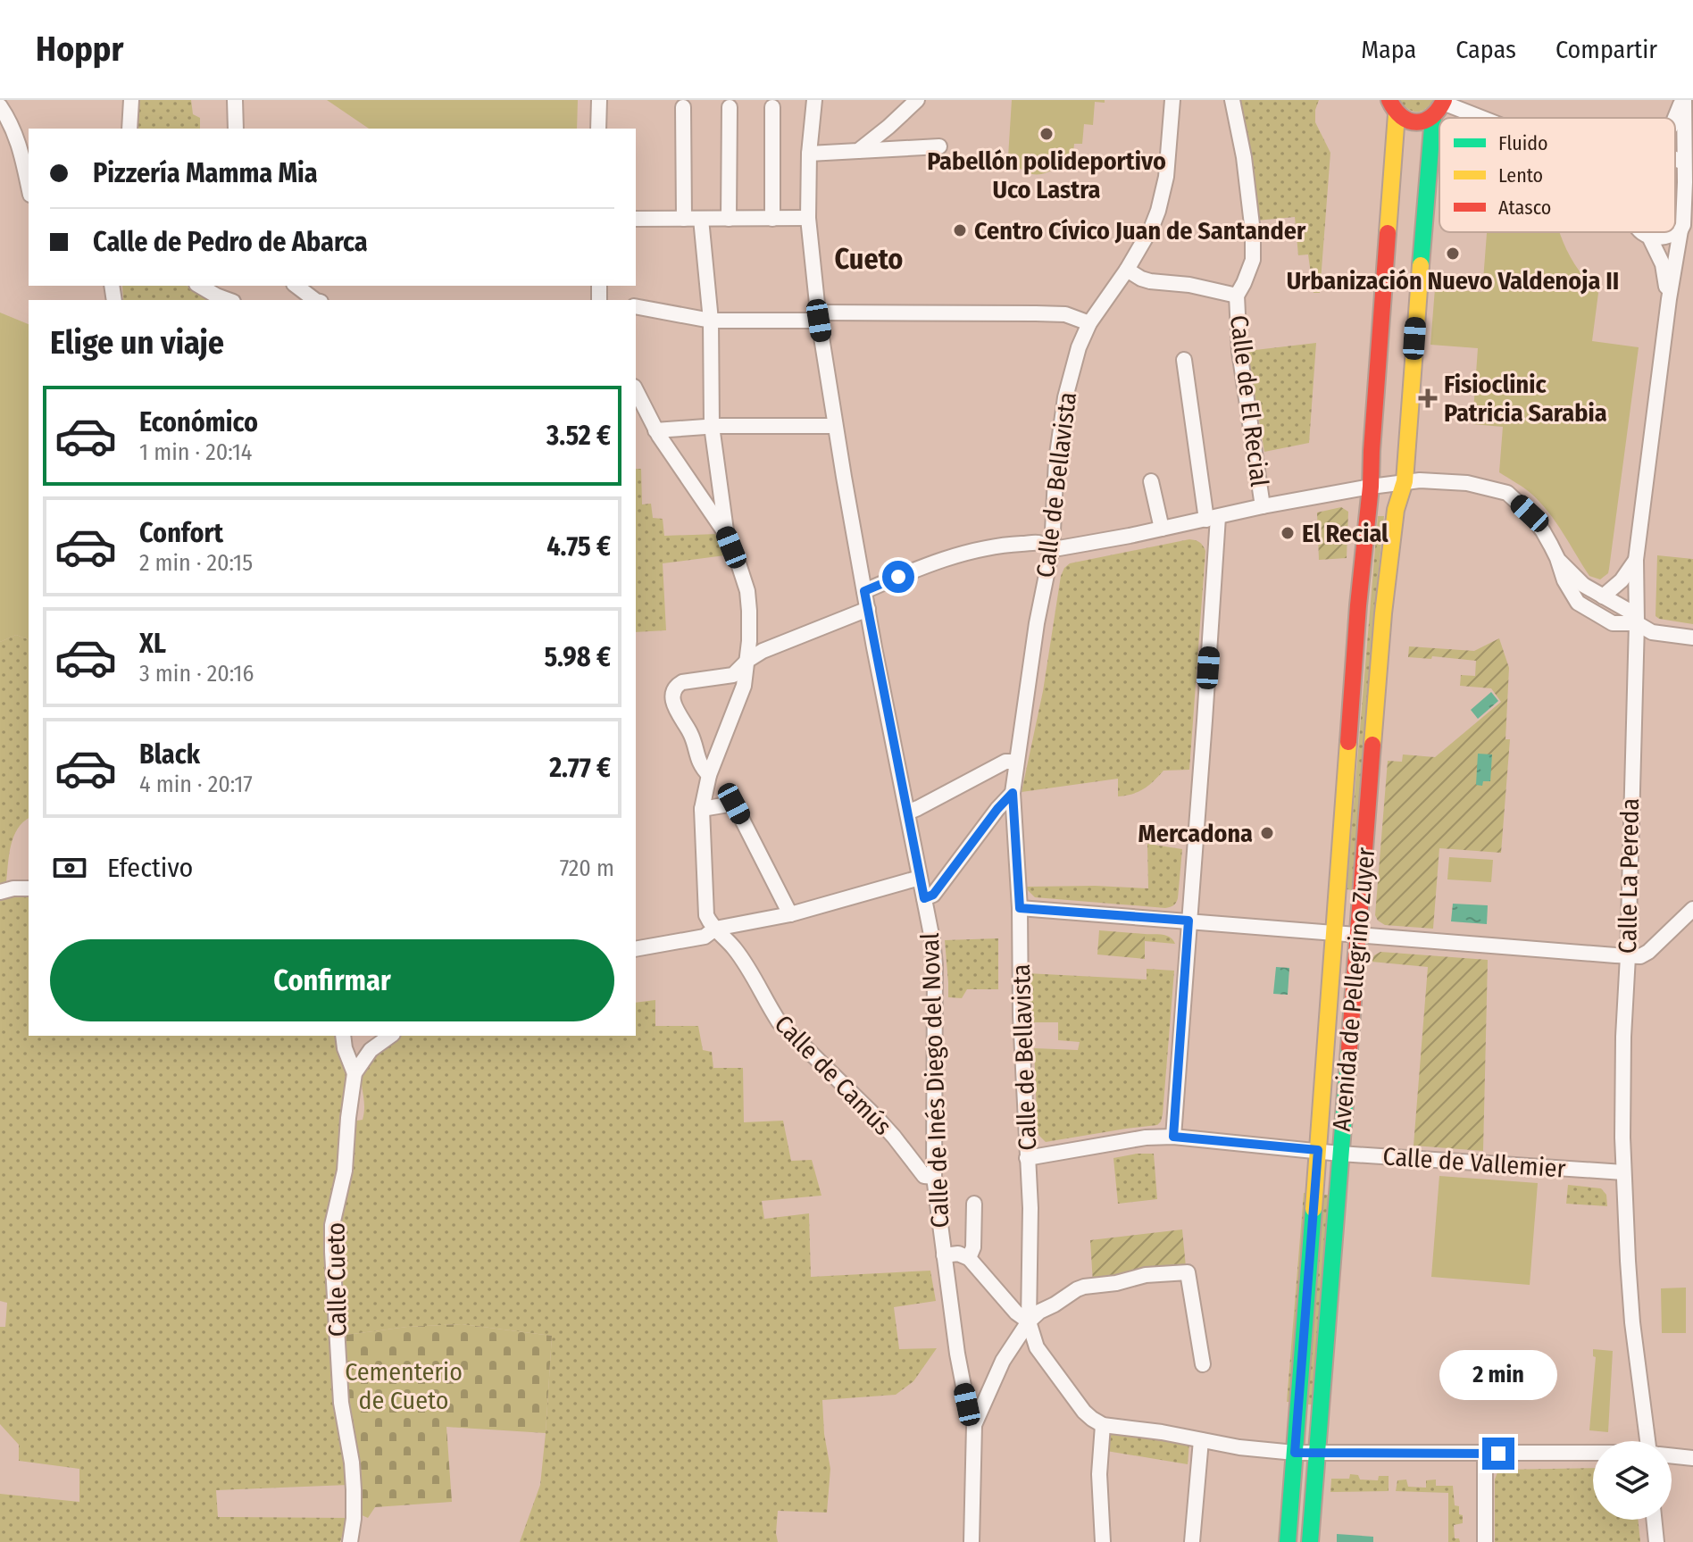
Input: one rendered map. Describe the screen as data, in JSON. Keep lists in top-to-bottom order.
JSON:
{
  "streets": {
    "main road": ["Avenida de Pellegrino Zuyer"],
    "street": [
      "Calle de El Recial",
      "Calle de Bellavista",
      "Calle La Pereda",
      "Calle de Camús",
      "Calle de Inés Diego del Noval",
      "Calle de Vallemier",
      "Calle Cueto"
    ]
  },
  "crossings": [
    ["Calle de El Recial", "Calle de Bellavista"],
    ["Calle de El Recial", "Calle La Pereda"],
    ["Calle de El Recial", "Avenida de Pellegrino Zuyer"],
    ["Calle de El Recial", "Calle de Inés Diego del Noval"],
    ["Calle de Bellavista", "Calle de Vallemier"],
    ["Calle La Pereda", "Calle de Vallemier"],
    ["Avenida de Pellegrino Zuyer", "Calle de Vallemier"],
    ["Calle de Camús", "Calle de Inés Diego del Noval"]
  ],
  "districts": ["Cueto"],
  "parks": ["Cementerio de Cueto"],
  "places": {
    "other": [
      "Pabellón polideportivo Uco Lastra",
      "Centro Cívico Juan de Santander",
      "Urbanización Nuevo Valdenoja II",
      "El Recial",
      "Mercadona"
    ],
    "health": ["Fisioclinic Patricia Sarabia"]
  },
  "legend": ["Fluido", "Lento", "Atasco"],
  "page": {
    "header": "Hoppr",
    "nav": ["Mapa", "Capas", "Compartir"],
    "banner": ["Pizzería Mamma Mia", "Calle de Pedro de Abarca"],
    "heading": "Elige un viaje",
    "list": [
      {
        "name": "Económico",
        "note": "1 min · 20:14",
        "value": "3.52 €"
      },
      {
        "name": "Confort",
        "note": "2 min · 20:15",
        "value": "4.75 €"
      },
      {
        "name": "XL",
        "note": "3 min · 20:16",
        "value": "5.98 €"
      },
      {
        "name": "Black",
        "note": "4 min · 20:17",
        "value": "2.77 €"
      }
    ],
    "pay": ["Efectivo", "720 m"],
    "buttons": "Confirmar",
    "bubble": "2 min"
  }
}
